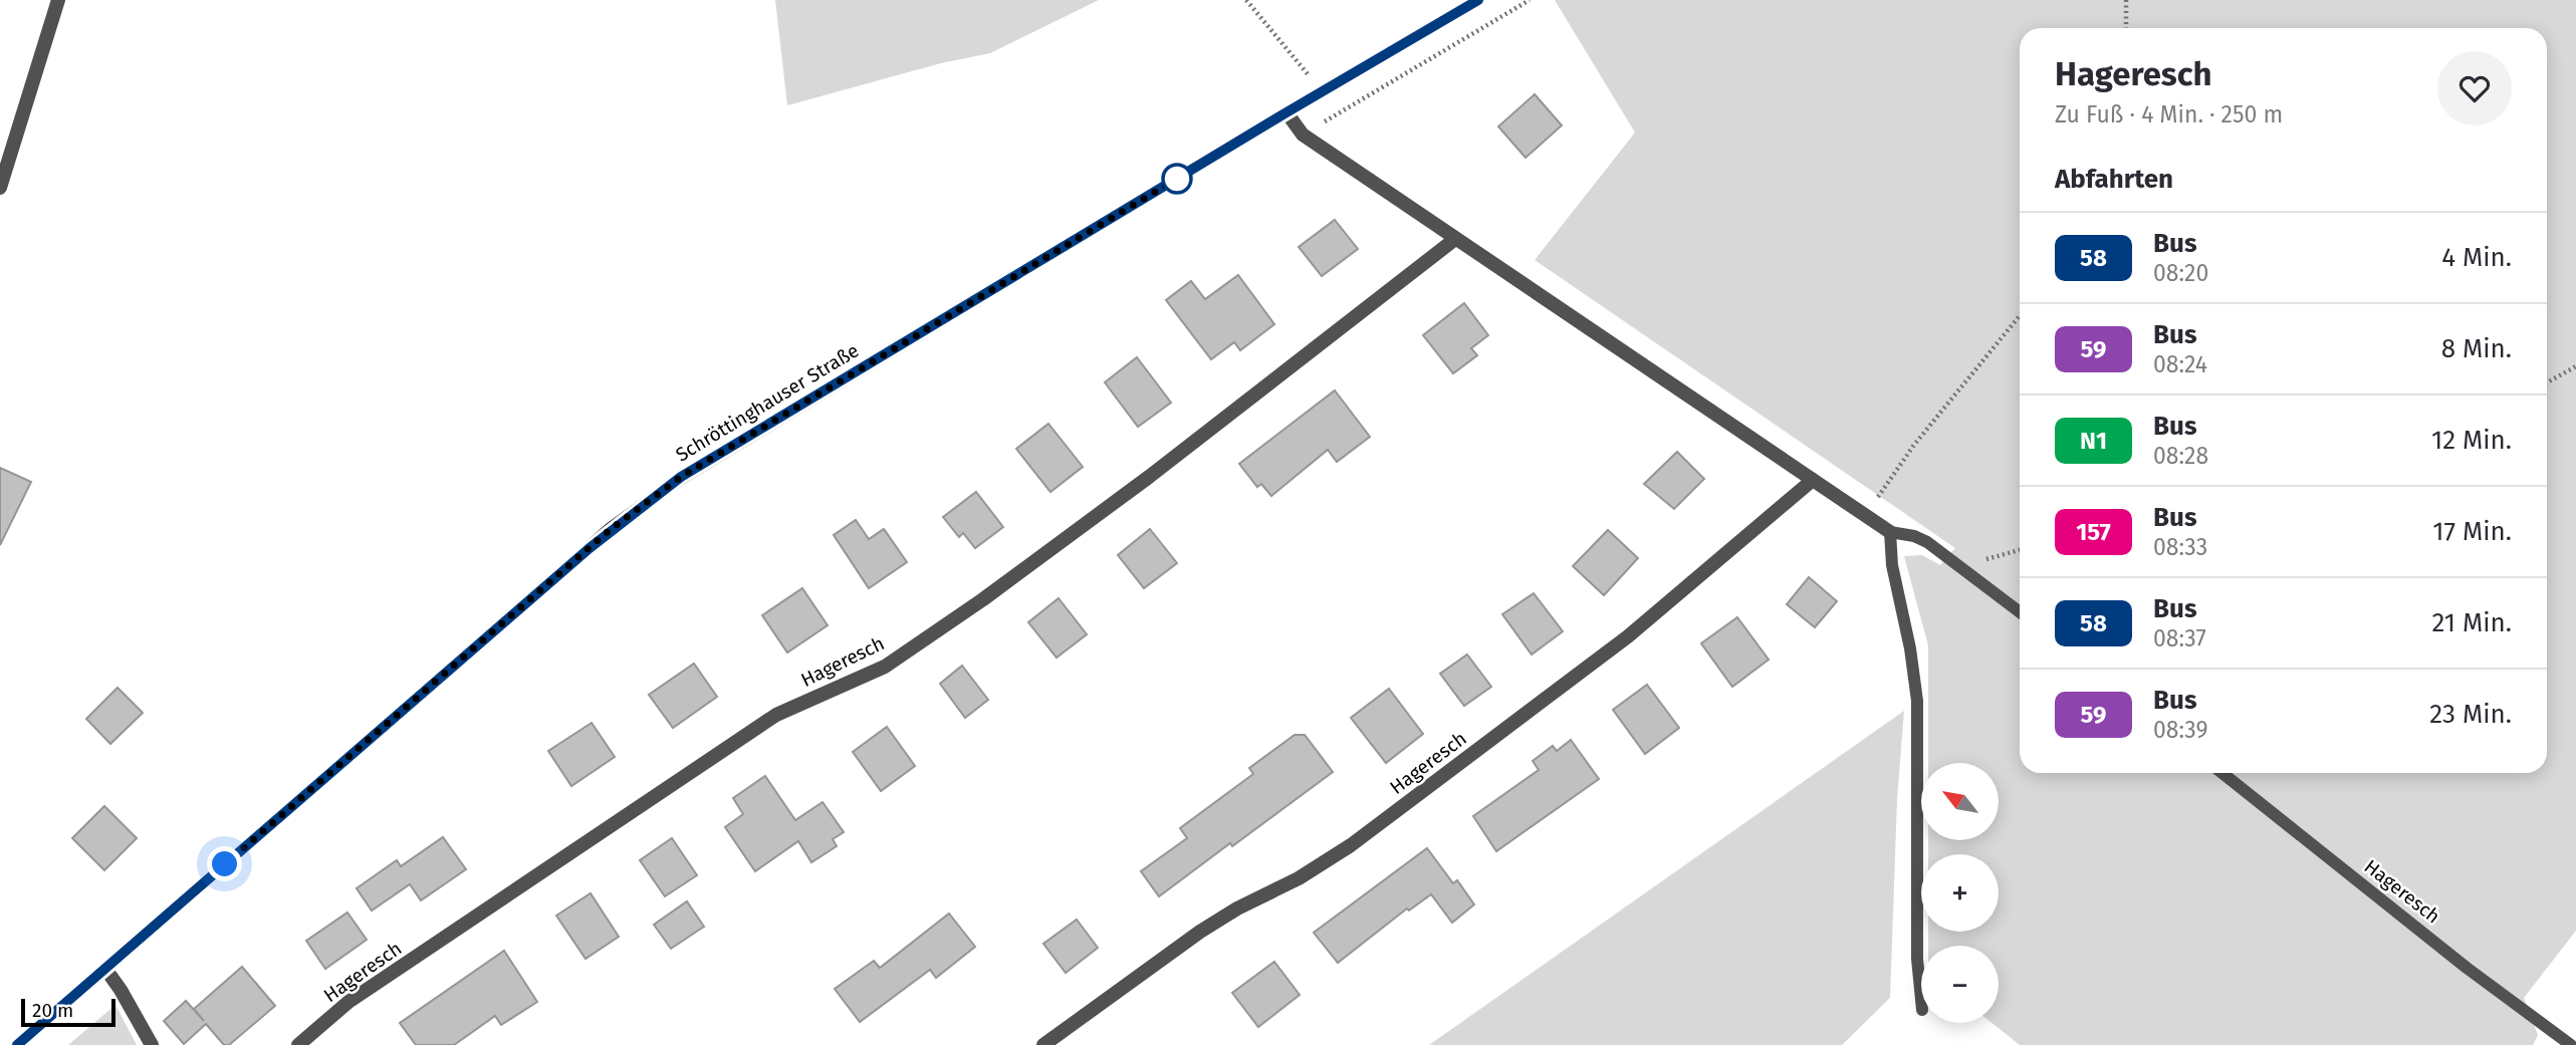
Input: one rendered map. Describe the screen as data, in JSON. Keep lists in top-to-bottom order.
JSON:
{
  "streets": {
    "main road": ["Schröttinghauser Straße"],
    "street": ["Hageresch"]
  },
  "lines": ["bus line 58"],
  "scale_bar": "20 m",
  "north": "top left",
  "page": {
    "heading": [
      ["Hageresch", "Zu Fuß · 4 Min. · 250 m"],
      "Abfahrten"
    ],
    "list": [
      {
        "mark": "58",
        "name": "Bus",
        "note": "08:20",
        "value": "4 Min."
      },
      {
        "mark": "59",
        "name": "Bus",
        "note": "08:24",
        "value": "8 Min."
      },
      {
        "mark": "N1",
        "name": "Bus",
        "note": "08:28",
        "value": "12 Min."
      },
      {
        "mark": "157",
        "name": "Bus",
        "note": "08:33",
        "value": "17 Min."
      },
      {
        "mark": "58",
        "name": "Bus",
        "note": "08:37",
        "value": "21 Min."
      },
      {
        "mark": "59",
        "name": "Bus",
        "note": "08:39",
        "value": "23 Min."
      }
    ],
    "map_buttons": ["+", "−"],
    "scale": "20 m"
  }
}
